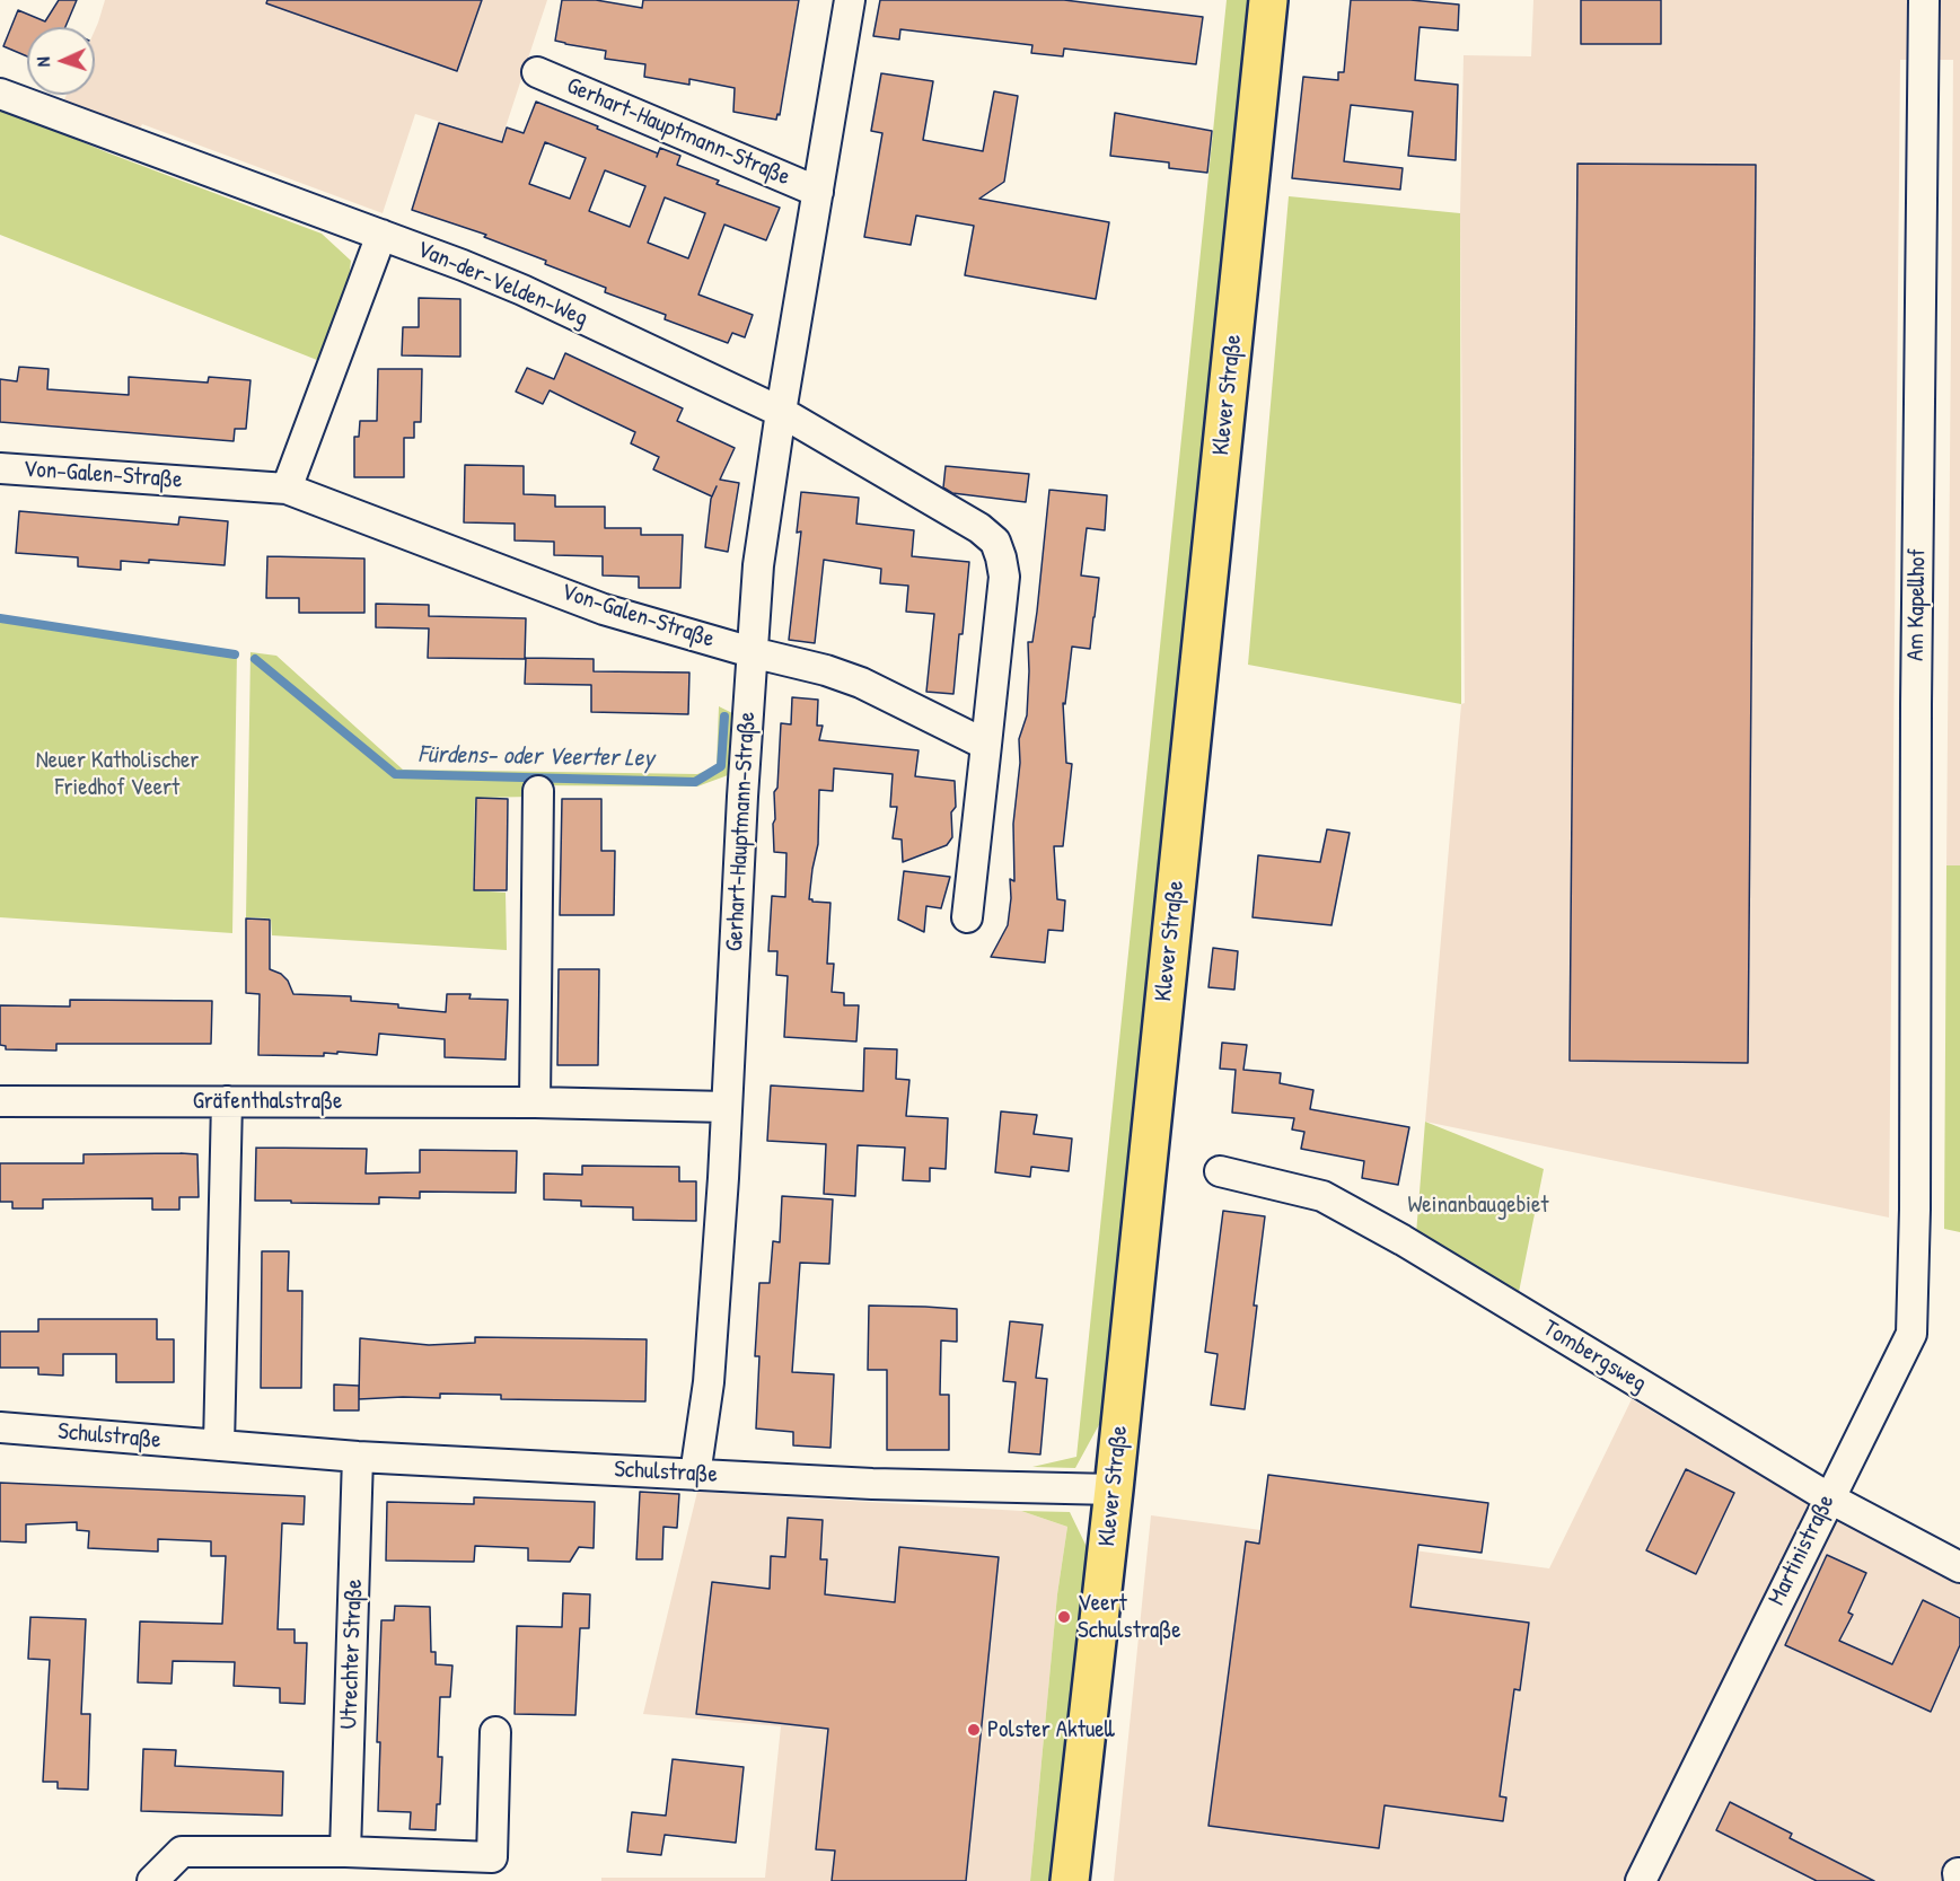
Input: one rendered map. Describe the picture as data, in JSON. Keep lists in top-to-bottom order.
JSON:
{
  "streets": {
    "main road": ["Klever Straße"],
    "street": [
      "Gerhart-Hauptmann-Straße",
      "Van-der-Velden-Weg",
      "Von-Galen-Straße",
      "Am Kapellhof",
      "Gräfenthalstraße",
      "Tombergsweg",
      "Schulstraße",
      "Martinistraße",
      "Utrechter Straße"
    ]
  },
  "crossings": [
    ["Gerhart-Hauptmann-Straße", "Van-der-Velden-Weg"],
    ["Gerhart-Hauptmann-Straße", "Von-Galen-Straße"],
    ["Gerhart-Hauptmann-Straße", "Gräfenthalstraße"],
    ["Gerhart-Hauptmann-Straße", "Schulstraße"],
    ["Van-der-Velden-Weg", "Von-Galen-Straße"],
    ["Klever Straße", "Schulstraße"],
    ["Am Kapellhof", "Martinistraße"],
    ["Tombergsweg", "Martinistraße"],
    ["Schulstraße", "Utrechter Straße"]
  ],
  "water": ["Fürdens- oder Veerter Ley"],
  "parks": ["Neuer Katholischer Friedhof Veert", "Weinanbaugebiet"],
  "places": ["Veert Schulstraße", "Polster Aktuell"],
  "north": "left"
}
